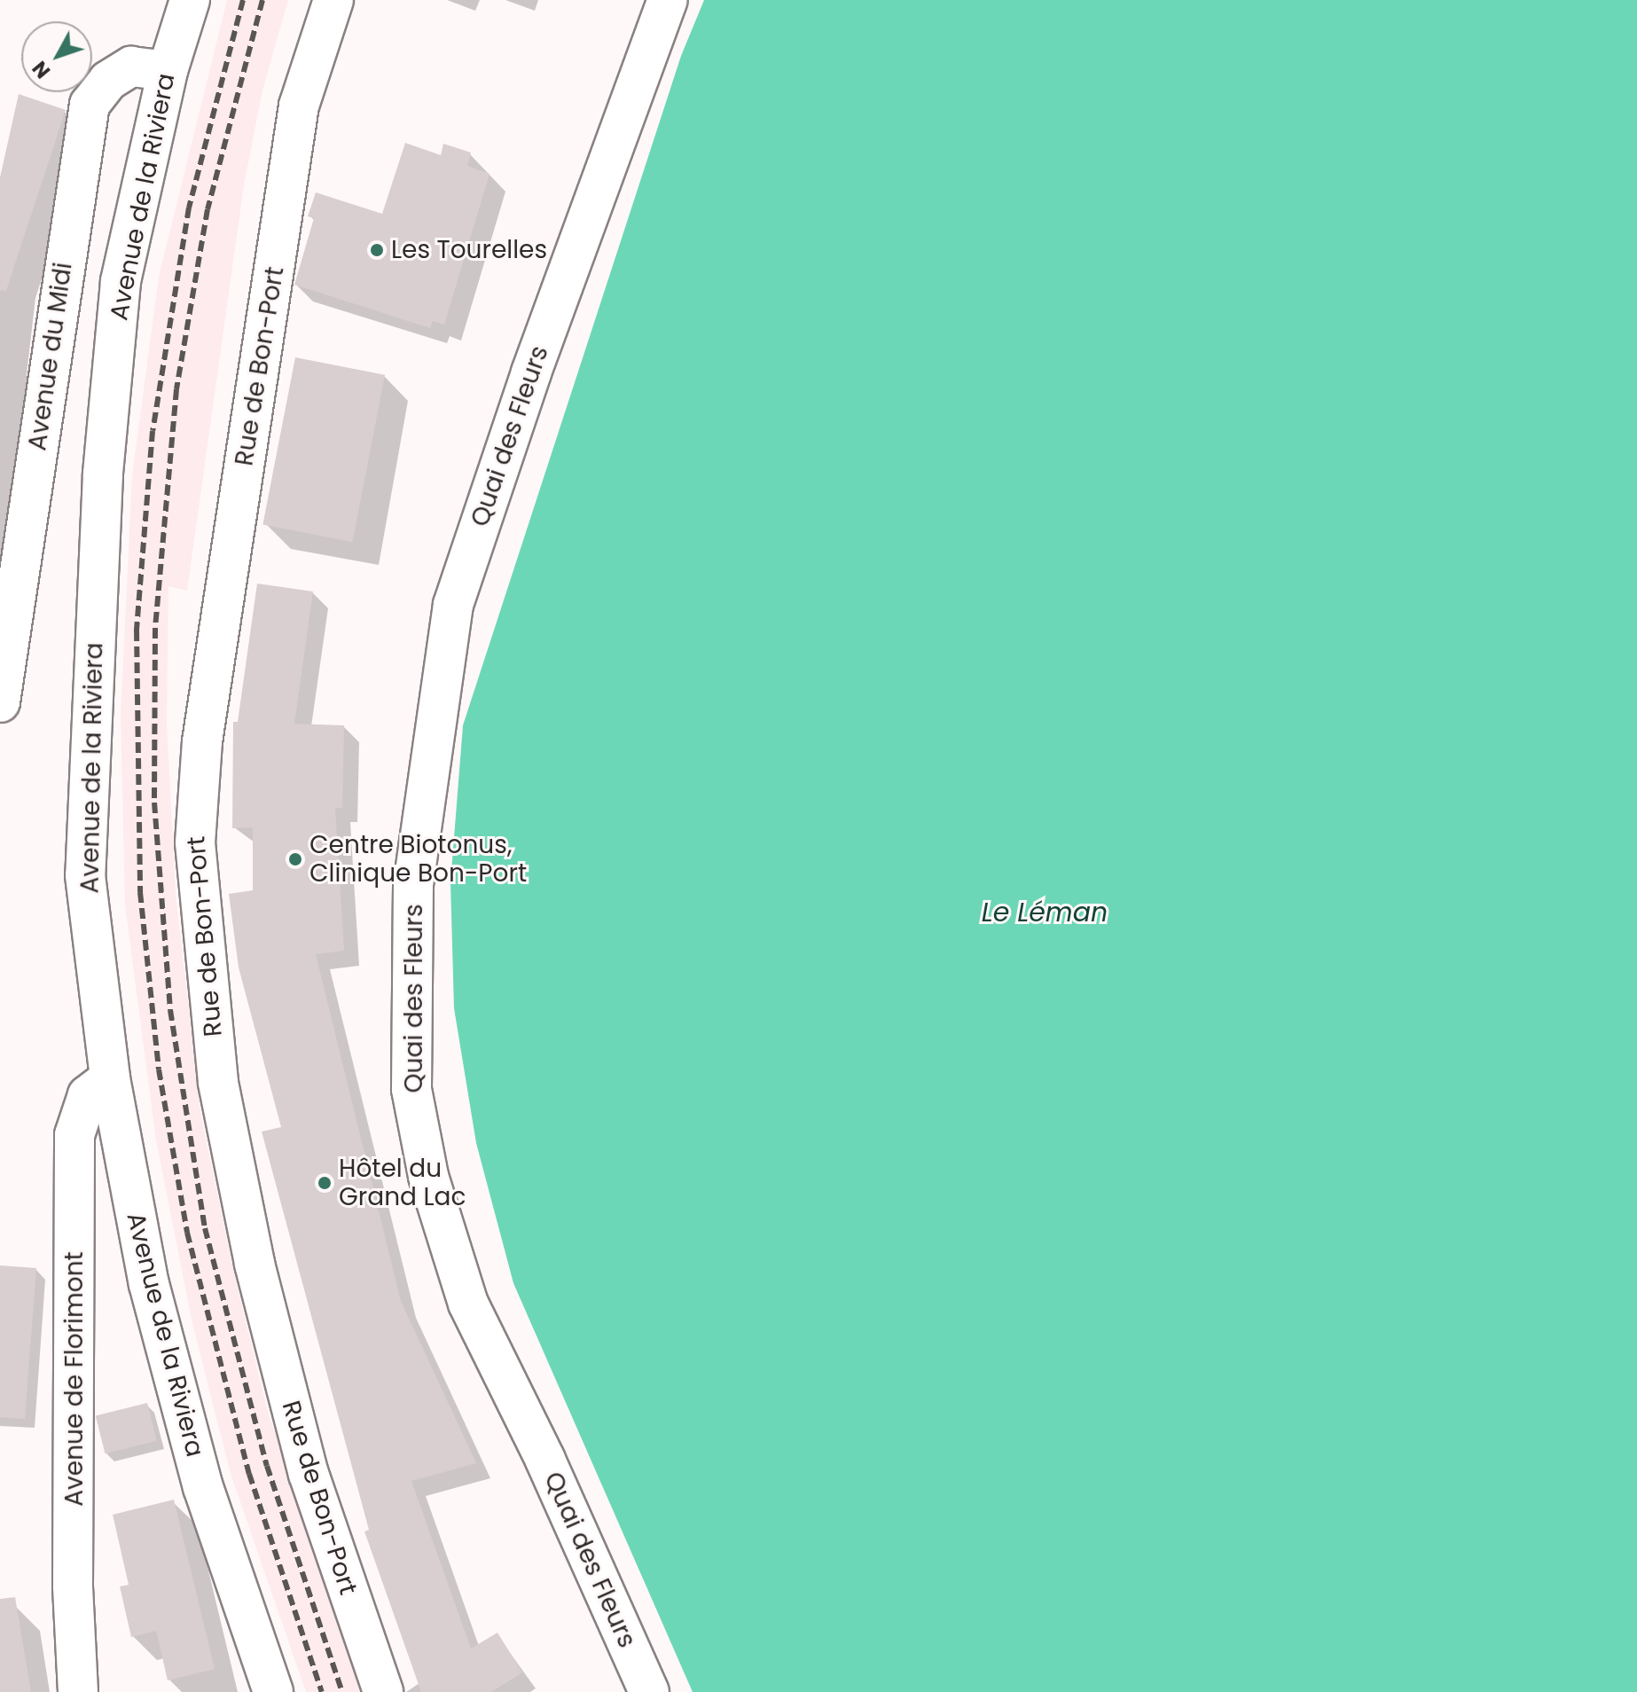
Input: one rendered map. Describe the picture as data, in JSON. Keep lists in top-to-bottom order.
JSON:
{
  "streets": {
    "street": [
      "Avenue de la Riviera",
      "Avenue du Midi",
      "Rue de Bon-Port",
      "Quai des Fleurs",
      "Avenue de Florimont"
    ]
  },
  "crossings": [
    ["Avenue de la Riviera", "Avenue du Midi"],
    ["Avenue de la Riviera", "Avenue de Florimont"]
  ],
  "water": ["Le Léman"],
  "places": ["Les Tourelles", "Centre Biotonus, Clinique Bon-Port", "Hôtel du Grand Lac"],
  "north": "bottom left"
}
